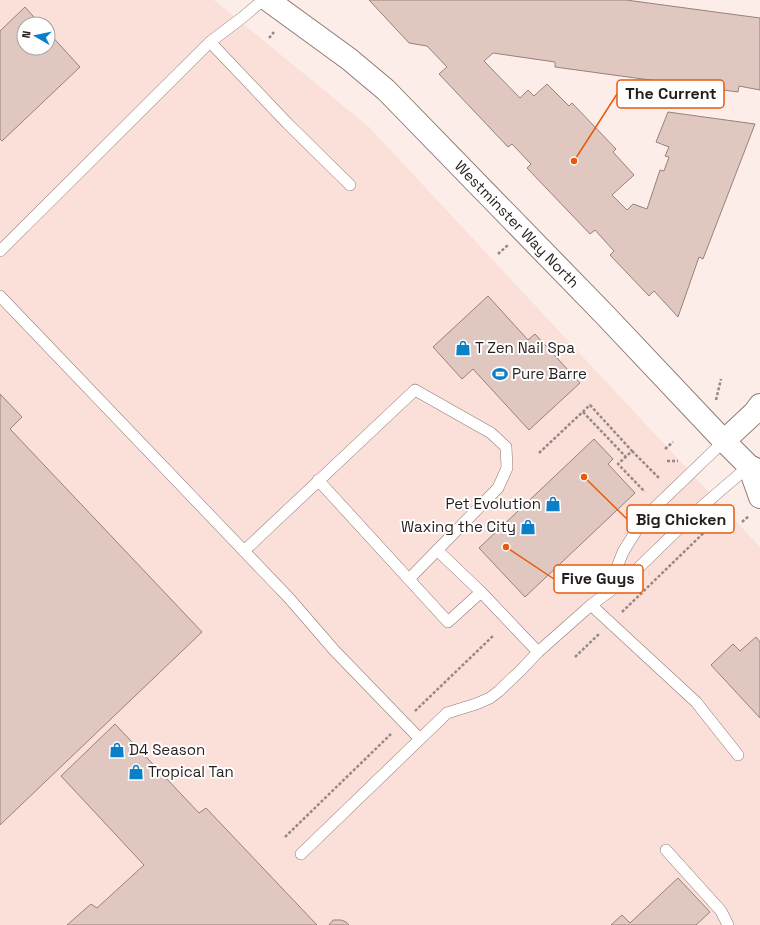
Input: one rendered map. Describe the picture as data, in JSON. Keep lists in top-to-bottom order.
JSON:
{
  "streets": {
    "street": ["Westminster Way North"]
  },
  "places": {
    "other": ["The Current", "Big Chicken", "Five Guys"],
    "shop": [
      "T Zen Nail Spa",
      "Pet Evolution",
      "Waxing the City",
      "D4 Season",
      "Tropical Tan"
    ],
    "sports": ["Pure Barre"]
  },
  "north": "left"
}
